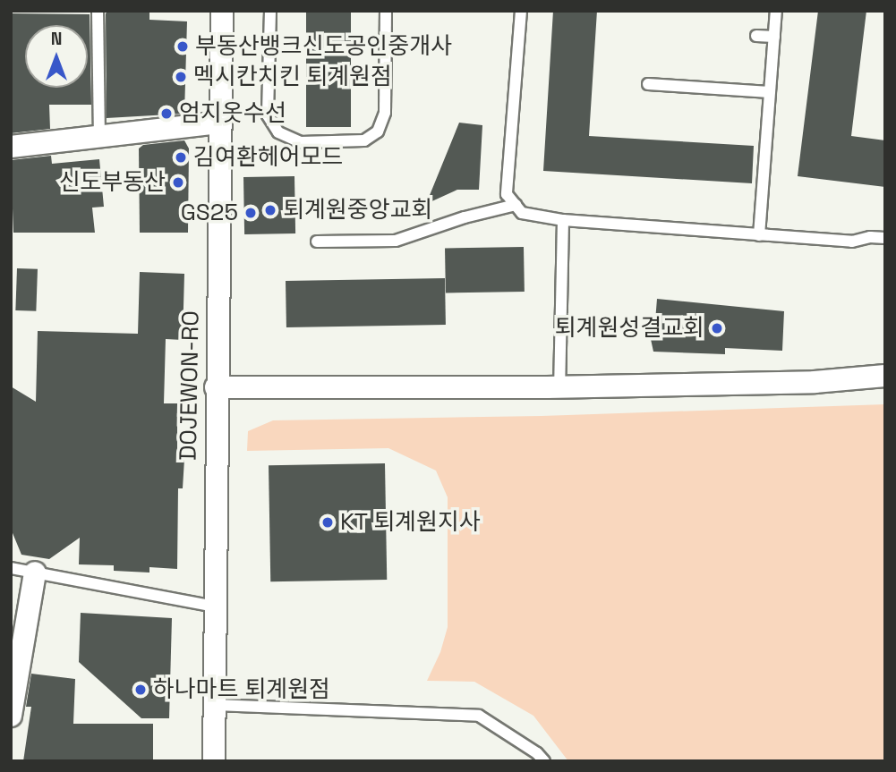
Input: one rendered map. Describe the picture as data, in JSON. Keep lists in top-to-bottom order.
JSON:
{
  "streets": {
    "street": ["DOJEWON-RO"]
  },
  "places": [
    "부동산뱅크신도공인중개사",
    "멕시칸치킨 퇴계원점",
    "엄지옷수선",
    "김여환헤어모드",
    "신도부동산",
    "퇴계원중앙교회",
    "GS25",
    "퇴계원성결교회",
    "KT 퇴계원지사",
    "하나마트 퇴계원점"
  ],
  "north": "top"
}
